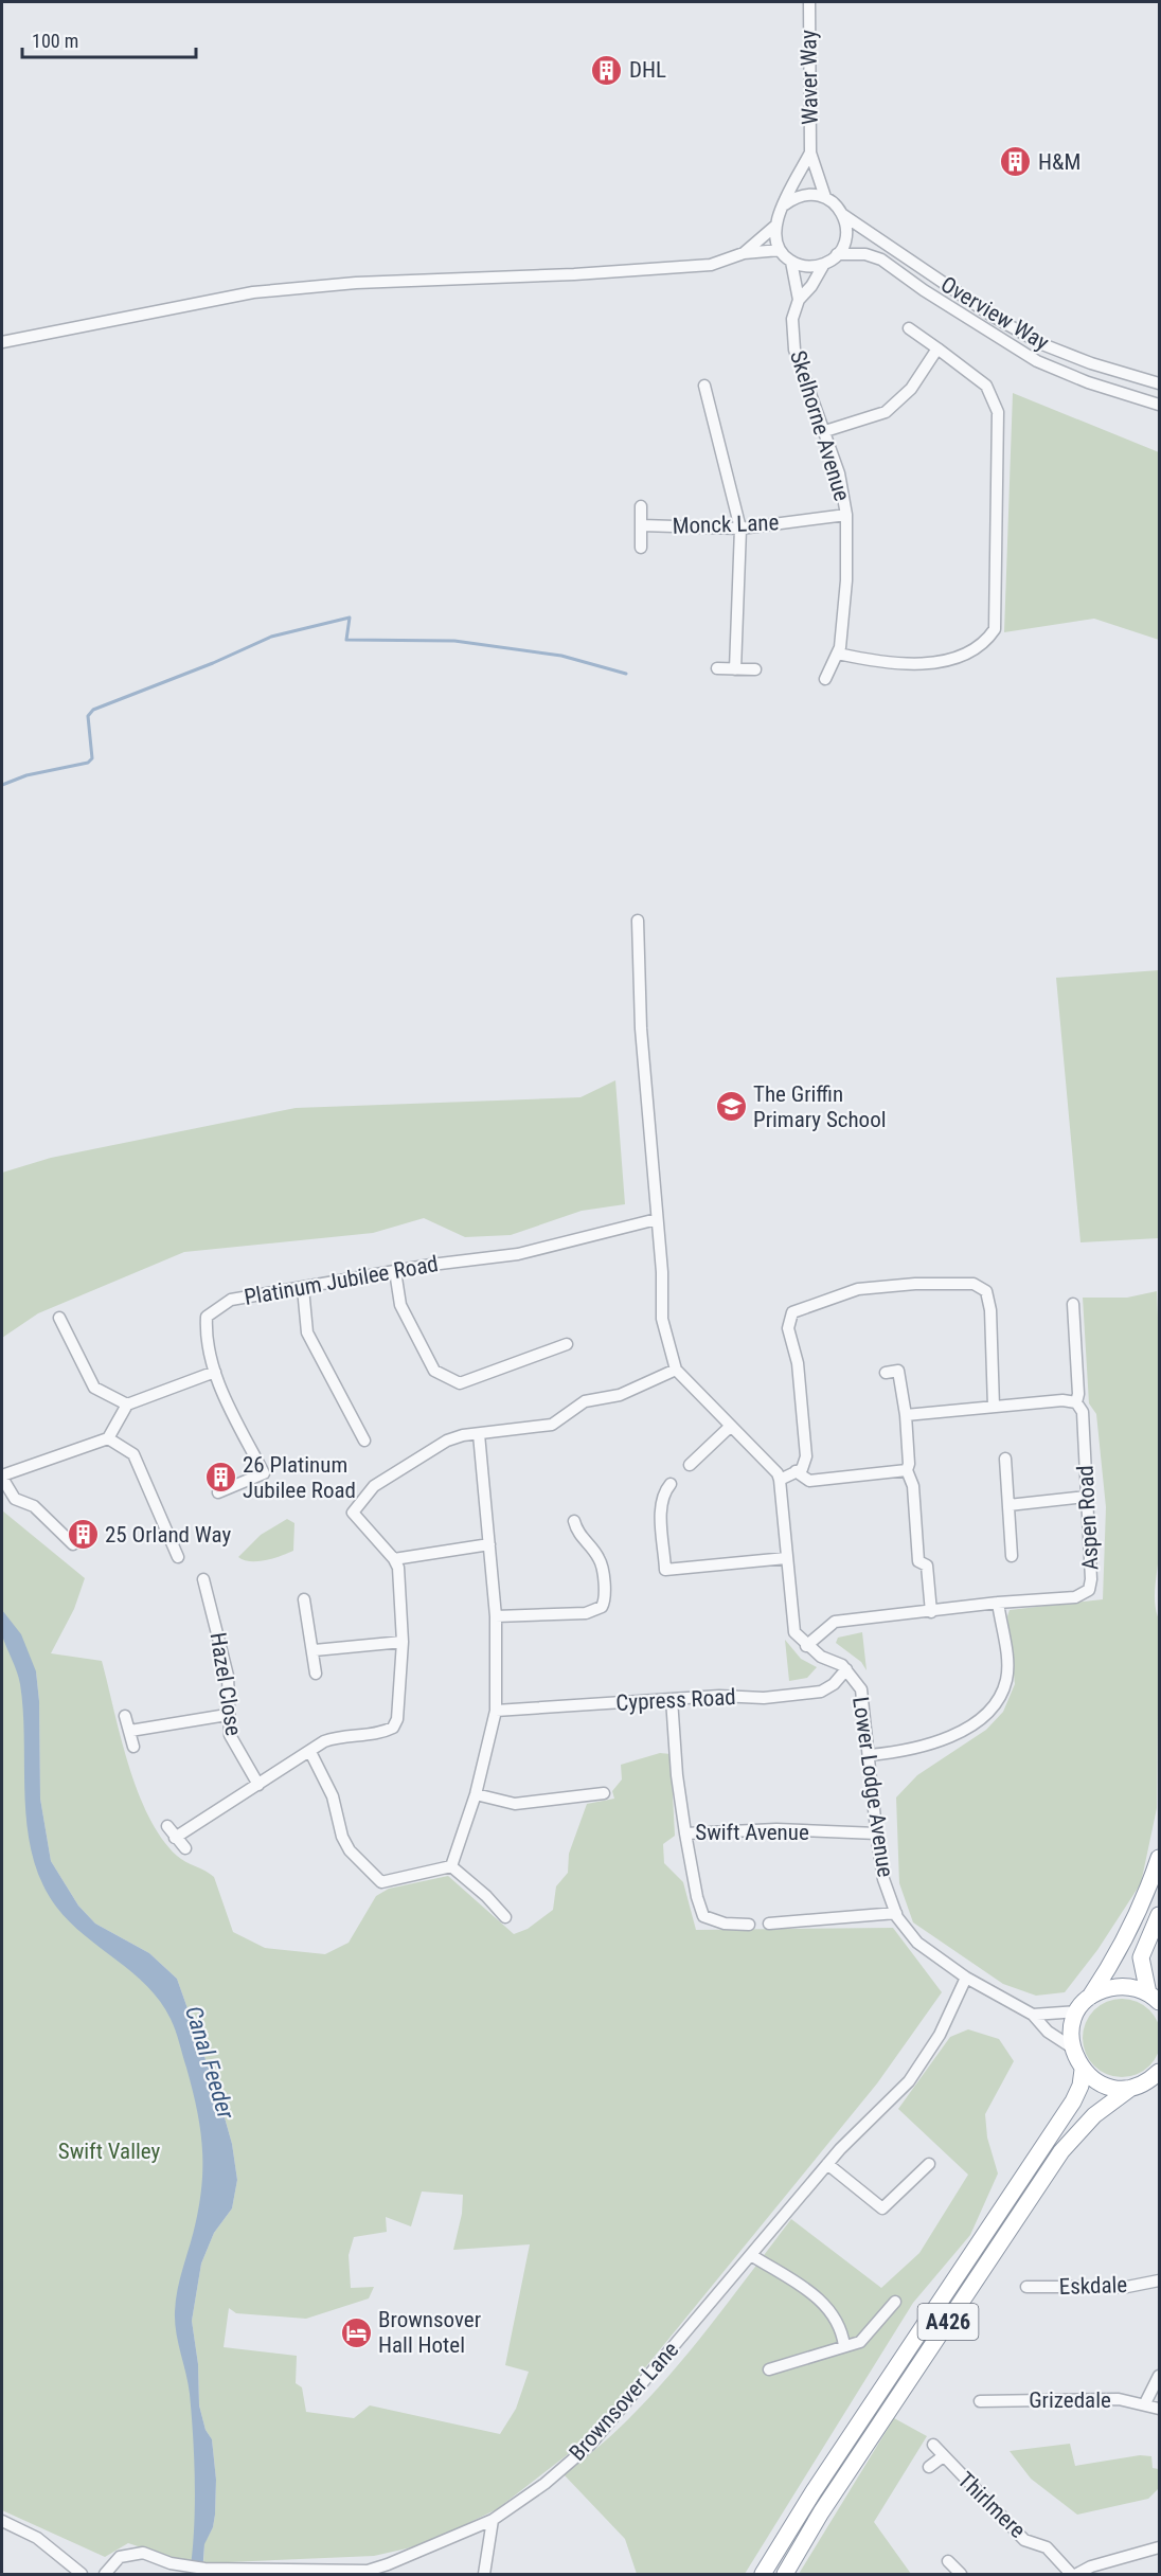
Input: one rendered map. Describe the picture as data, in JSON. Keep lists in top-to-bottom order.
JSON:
{
  "streets": {
    "highway": ["A426"],
    "street": [
      "Waver Way",
      "Overview Way",
      "Skelhorne Avenue",
      "Monck Lane",
      "Platinum Jubilee Road",
      "Aspen Road",
      "Hazel Close",
      "Cypress Road",
      "Lower Lodge Avenue",
      "Swift Avenue",
      "Eskdale",
      "Grizedale",
      "Brownsover Lane",
      "Thirlmere"
    ]
  },
  "crossings": [
    ["Waver Way", "Overview Way"],
    ["Waver Way", "Skelhorne Avenue"],
    ["Overview Way", "Skelhorne Avenue"],
    ["Skelhorne Avenue", "Monck Lane"],
    ["Aspen Road", "Lower Lodge Avenue"],
    ["Cypress Road", "Lower Lodge Avenue"],
    ["Cypress Road", "Swift Avenue"],
    ["Lower Lodge Avenue", "Swift Avenue"],
    ["Lower Lodge Avenue", "Brownsover Lane"]
  ],
  "water": ["Canal Feeder"],
  "parks": ["Swift Valley"],
  "places": {
    "building": [
      "DHL",
      "H&M",
      "26 Platinum Jubilee Road",
      "25 Orland Way"
    ],
    "school or university": ["The Griffin Primary School"],
    "hotel": ["Brownsover Hall Hotel"]
  },
  "scale_bar": "100 m"
}
